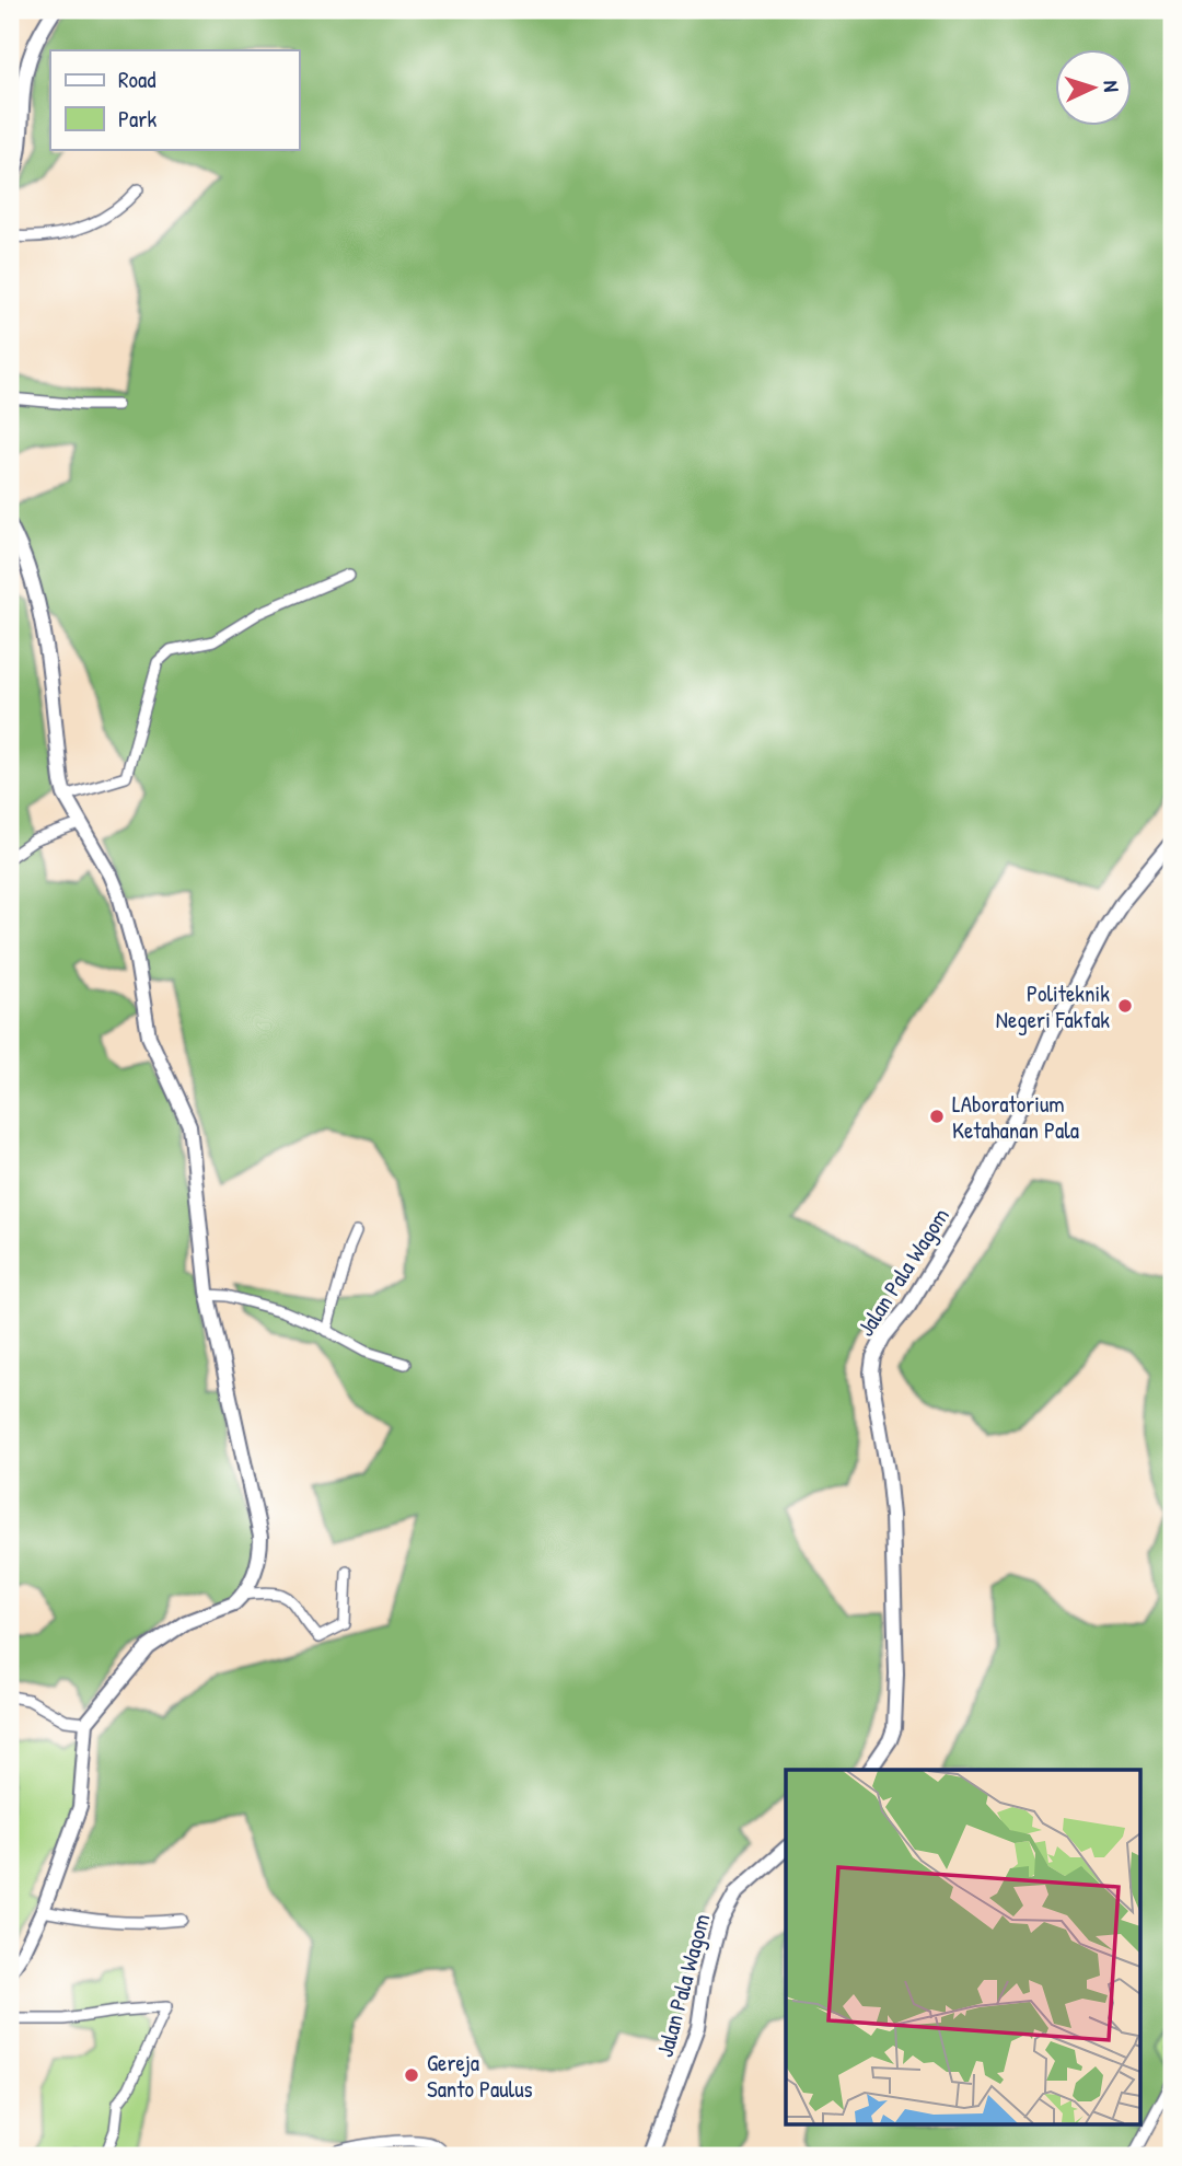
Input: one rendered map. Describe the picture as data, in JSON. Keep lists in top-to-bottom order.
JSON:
{
  "streets": {
    "main road": ["Jalan Pala Wagom"]
  },
  "places": ["Politeknik Negeri Fakfak", "LAboratorium Ketahanan Pala", "Gereja Santo Paulus"],
  "legend": ["Road", "Park"],
  "north": "right"
}
